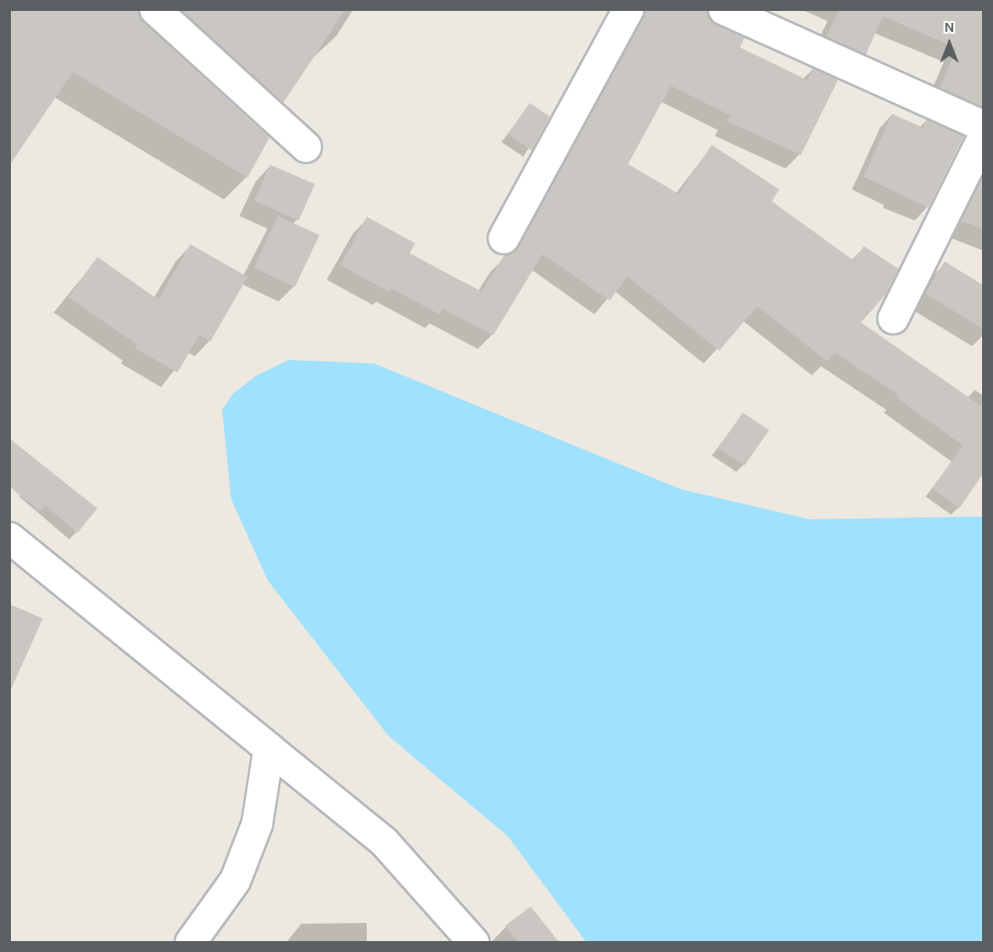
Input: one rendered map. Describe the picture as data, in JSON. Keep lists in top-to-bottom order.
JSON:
{
  "north": "top"
}
